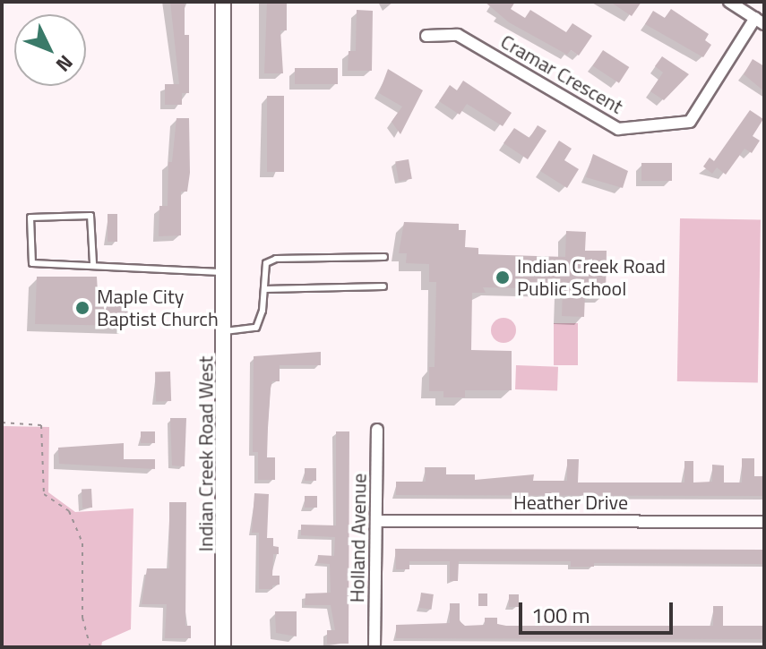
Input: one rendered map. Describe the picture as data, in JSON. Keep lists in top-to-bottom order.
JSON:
{
  "streets": {
    "street": [
      "Cramar Crescent",
      "Indian Creek Road West",
      "Heather Drive",
      "Holland Avenue"
    ]
  },
  "crossings": [
    ["Heather Drive", "Holland Avenue"]
  ],
  "places": ["Indian Creek Road Public School", "Maple City Baptist Church"],
  "scale_bar": "100 m",
  "north": "bottom right"
}
